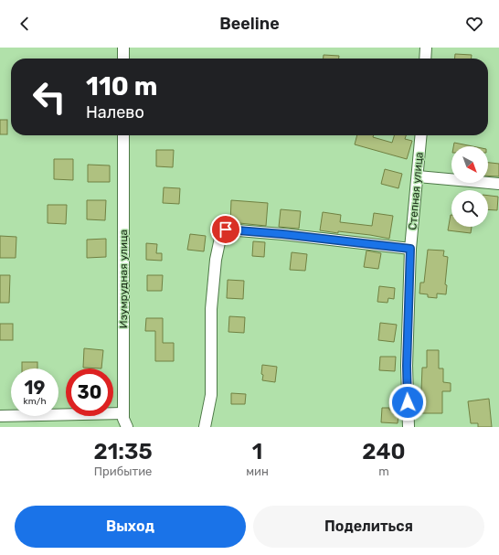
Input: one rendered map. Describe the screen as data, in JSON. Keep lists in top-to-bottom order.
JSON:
{
  "streets": {
    "street": ["Степная улица", "Изумрудная улица"]
  },
  "north": "bottom right",
  "page": {
    "header": "Beeline",
    "turn": ["110 m", "Налево"],
    "speed": "19 km/h",
    "limit": "30",
    "eta": [
      "21:35",
      "Прибытие",
      "1",
      "мин",
      "240",
      "m"
    ],
    "buttons": ["Выход", "Поделиться"]
  }
}
